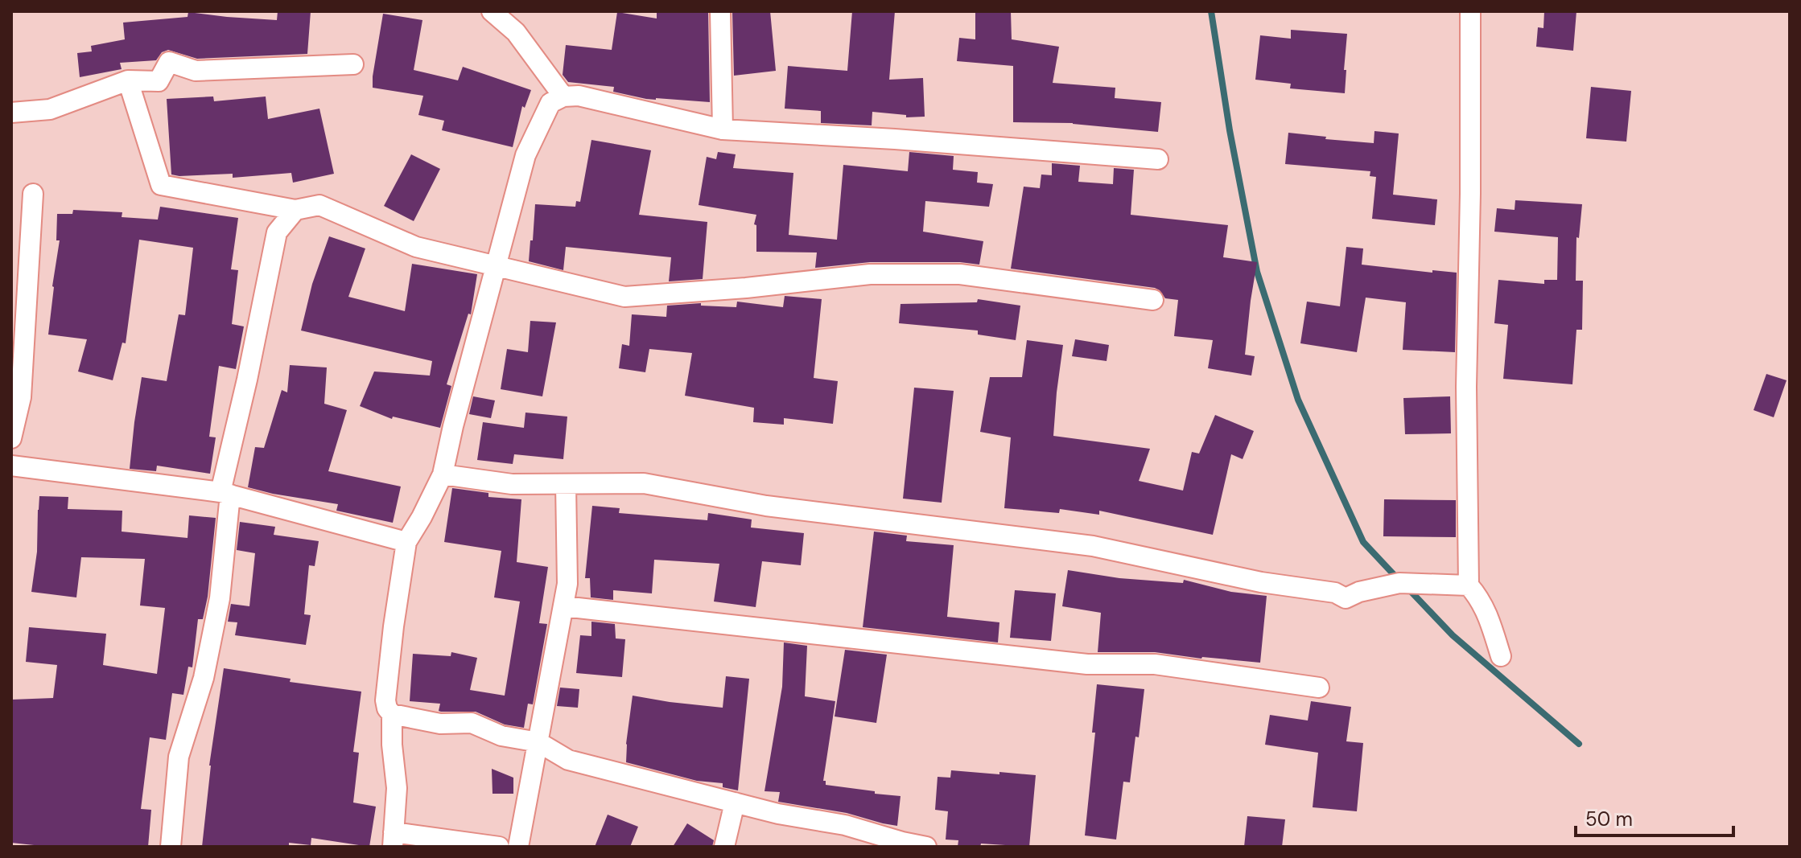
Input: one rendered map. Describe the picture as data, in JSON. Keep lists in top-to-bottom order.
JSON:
{
  "scale_bar": "50 m"
}
